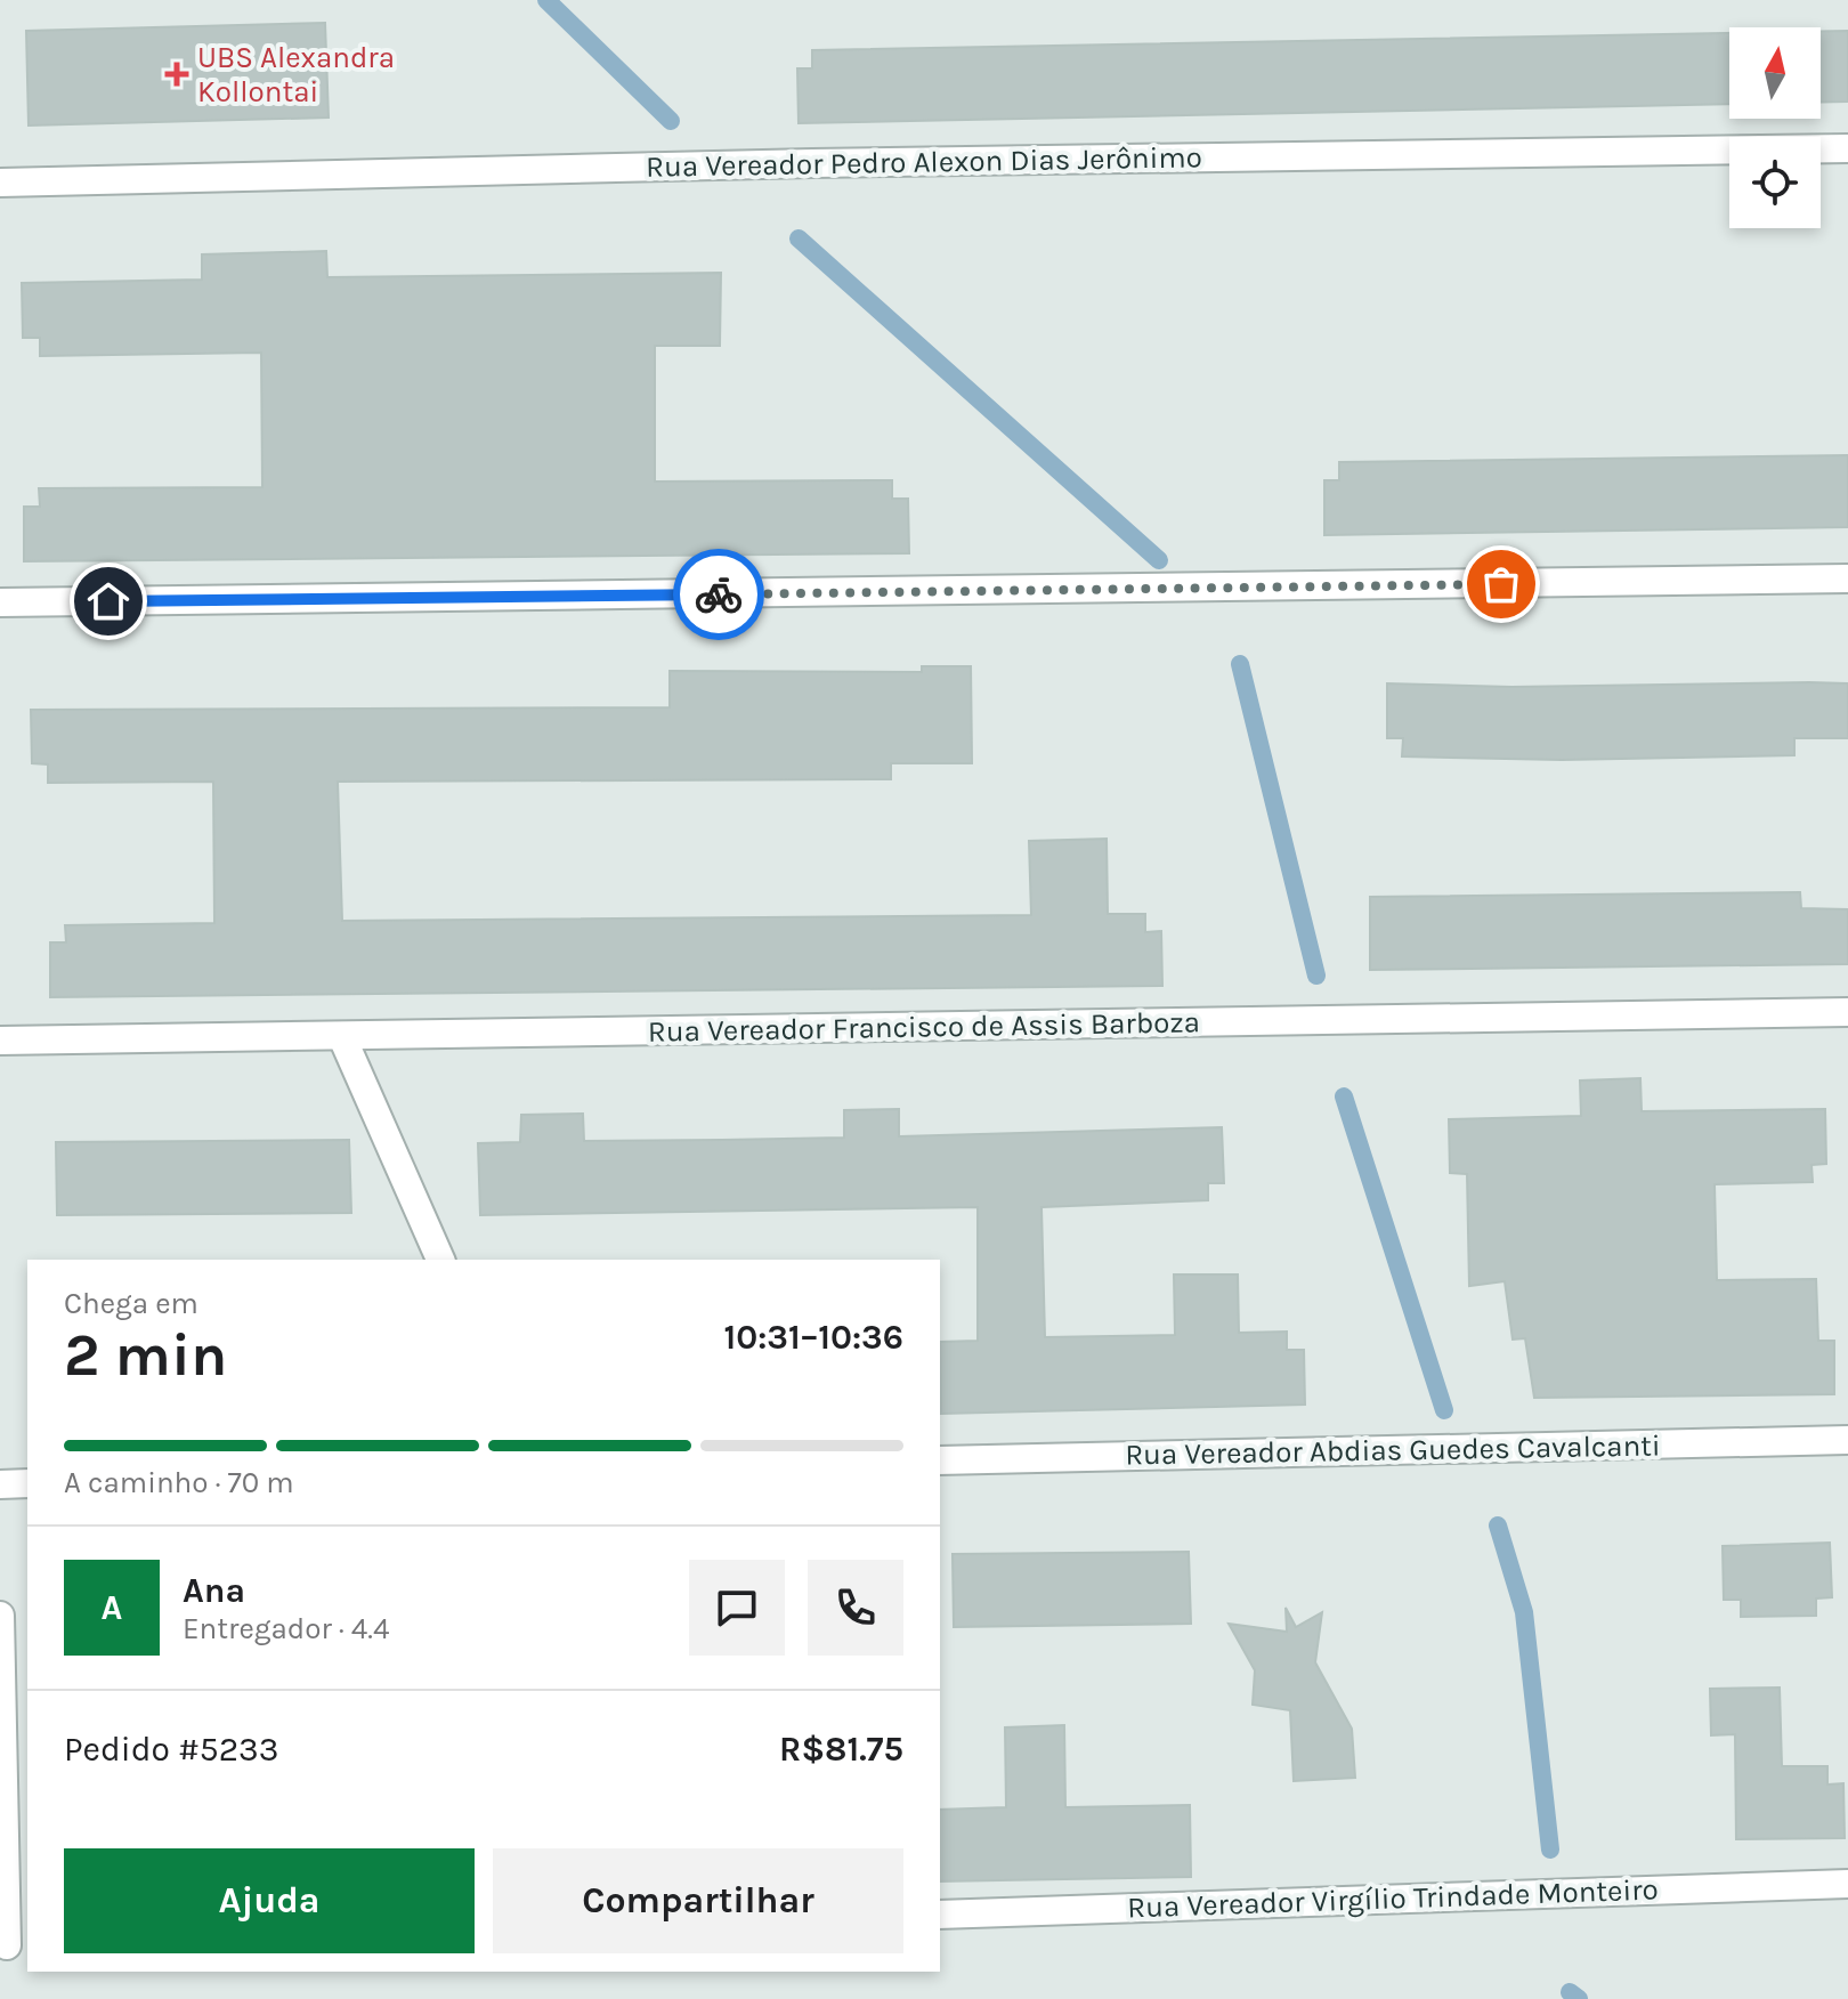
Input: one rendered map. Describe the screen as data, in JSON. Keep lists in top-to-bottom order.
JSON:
{
  "streets": {
    "street": [
      "Rua Vereador Pedro Alexon Dias Jerônimo",
      "Rua Vereador Francisco de Assis Barboza",
      "Rua Vereador Abdias Guedes Cavalcanti",
      "Rua Vereador Virgílio Trindade Monteiro"
    ]
  },
  "places": {
    "health": ["UBS Alexandra Kollontai"]
  },
  "north": "top",
  "page": {
    "heading": ["2 min", "Chega em", "10:31–10:36"],
    "panel": [
      "Ana",
      "Entregador · 4.4",
      "Pedido #5233",
      "R$81.75"
    ],
    "bar": "A caminho · 70 m",
    "round": "A",
    "buttons": ["Ajuda", "Compartilhar"]
  }
}
